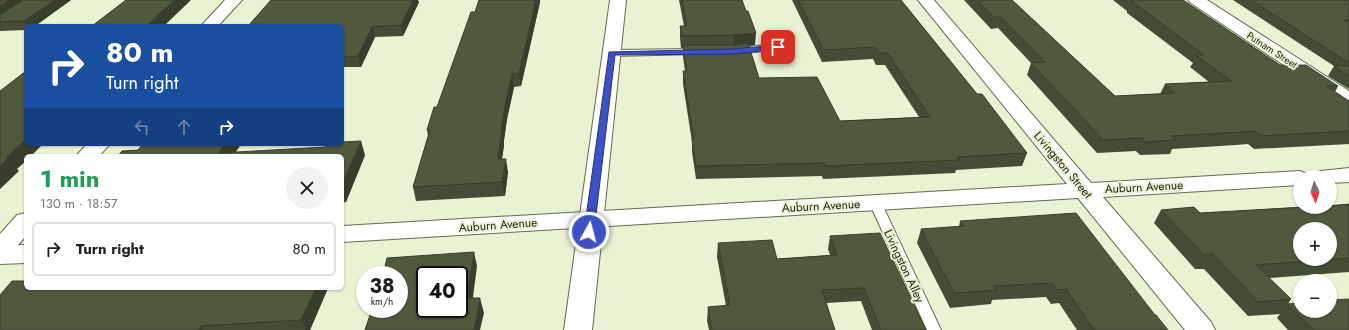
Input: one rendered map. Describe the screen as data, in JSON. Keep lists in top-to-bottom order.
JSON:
{
  "streets": {
    "street": ["Putnam Street", "Livingston Street", "Auburn Avenue"],
    "lane": ["Livingston Alley"]
  },
  "crossings": [
    ["Livingston Street", "Auburn Avenue"],
    ["Auburn Avenue", "Livingston Alley"]
  ],
  "north": "bottom",
  "page": {
    "turn": ["80 m", "Turn right"],
    "heading": ["1 min", "130 m · 18:57"],
    "map_buttons": ["+", "−"],
    "list": [
      {
        "name": "Turn right",
        "value": "80 m"
      }
    ],
    "speed": "38 km/h",
    "limit": "40"
  }
}
